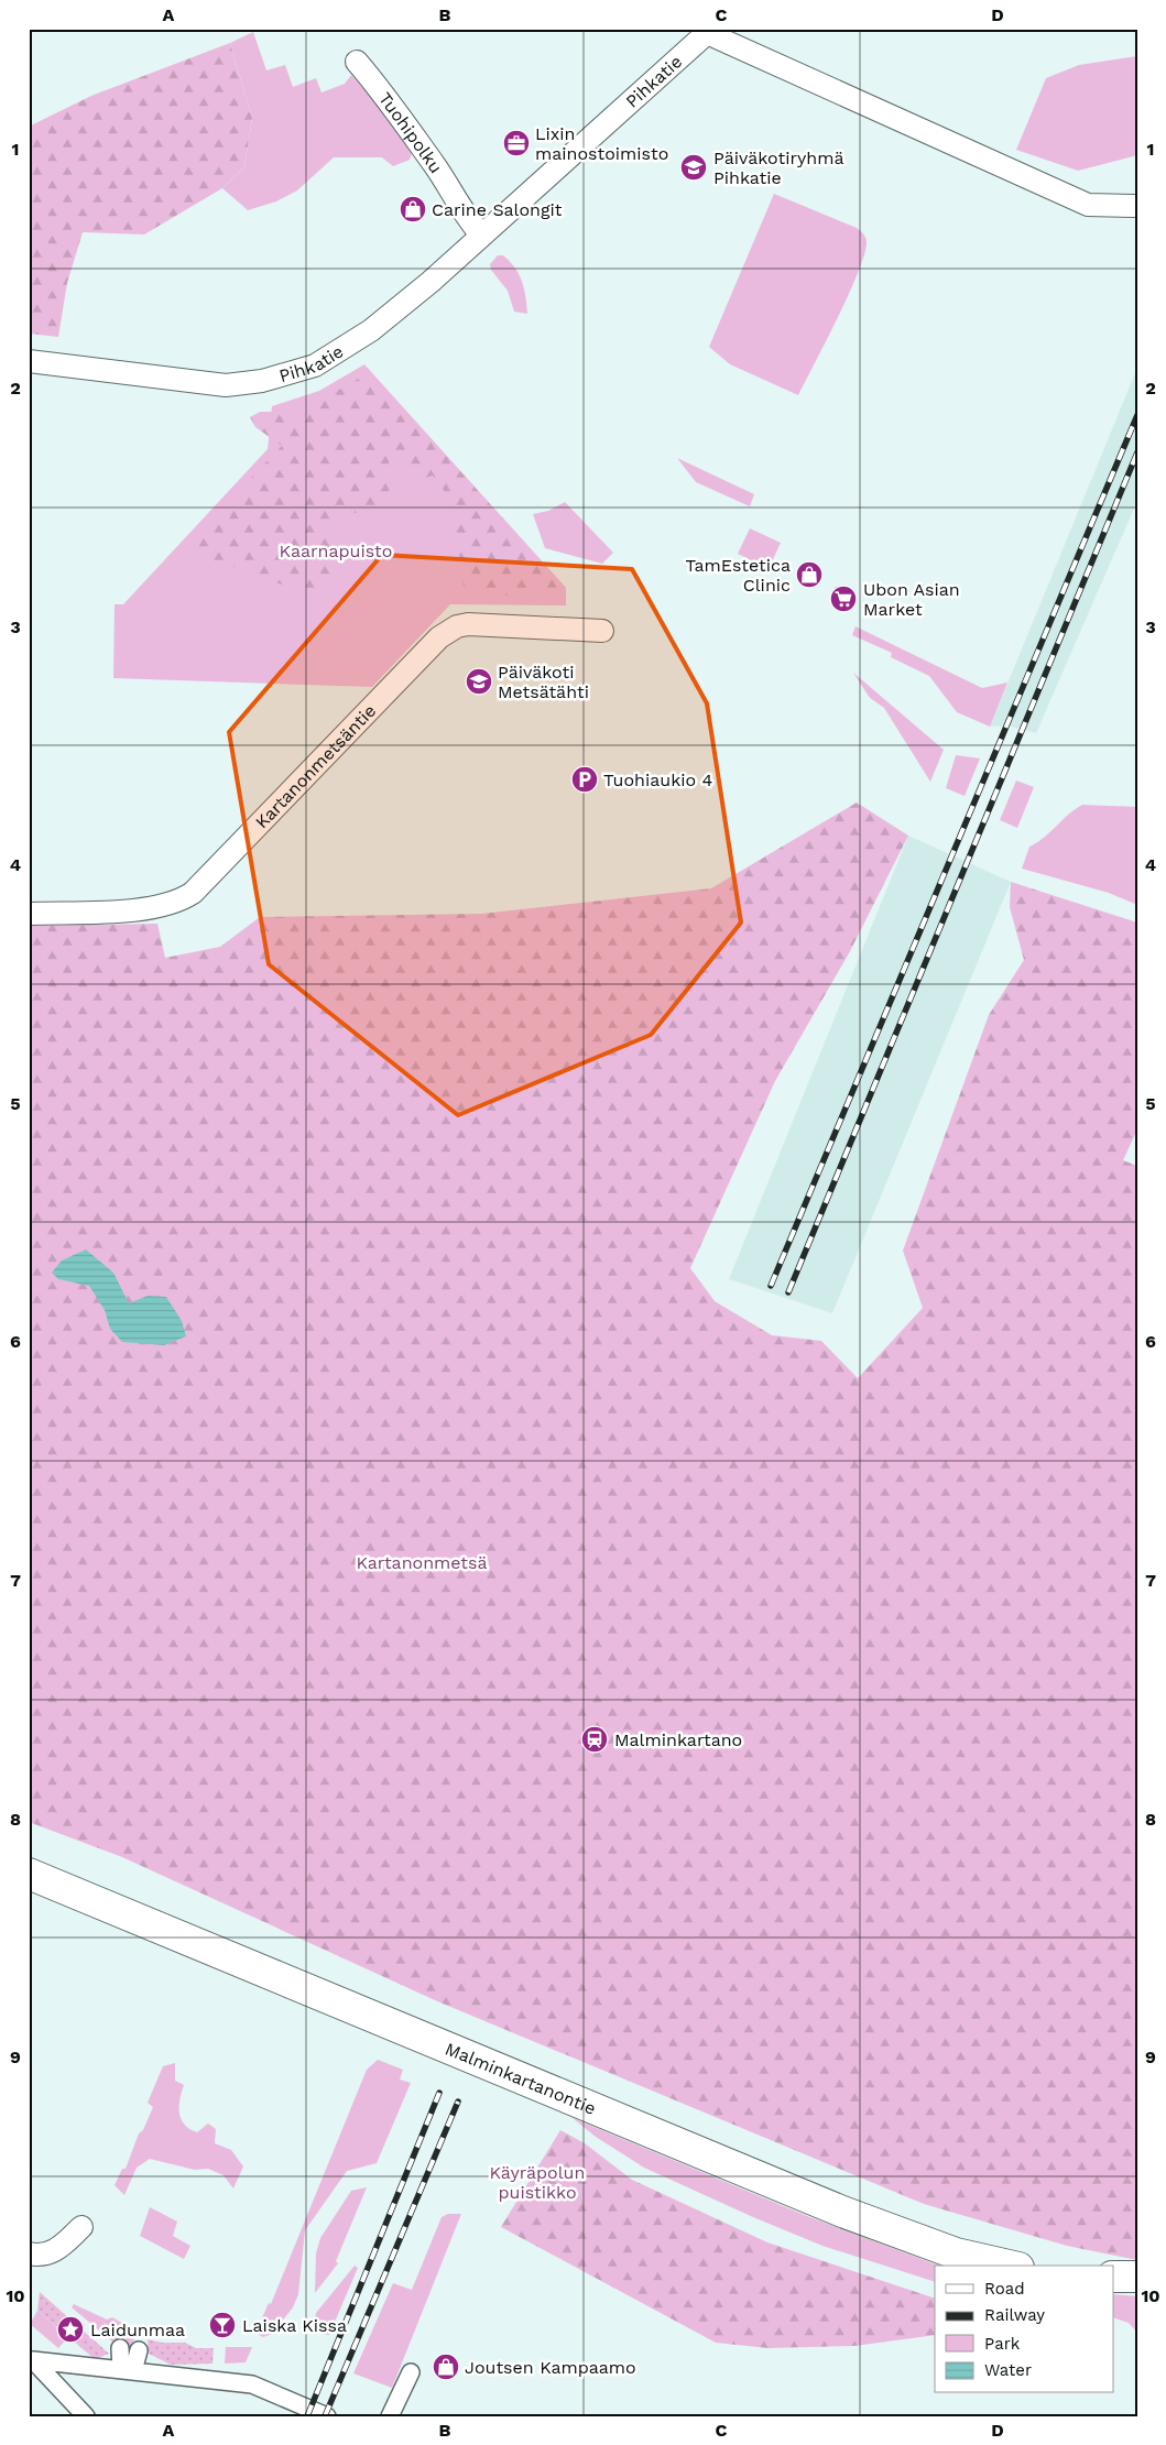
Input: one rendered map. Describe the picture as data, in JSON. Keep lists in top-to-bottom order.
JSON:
{
  "streets": {
    "main road": ["Malminkartanontie"],
    "street": ["Pihkatie", "Tuohipolku", "Kartanonmetsäntie"]
  },
  "crossings": [
    ["Pihkatie", "Tuohipolku"]
  ],
  "parks": ["Kaarnapuisto", "Kartanonmetsä", "Käyräpolun puistikko"],
  "places": {
    "office": ["Lixin mainostoimisto"],
    "school or university": ["Päiväkotiryhmä Pihkatie", "Päiväkoti Metsätähti"],
    "shop": ["Carine Salongit", "TamEstetica Clinic", "Joutsen Kampaamo"],
    "supermarket": ["Ubon Asian Market"],
    "parking": ["Tuohiaukio 4"],
    "station": ["Malminkartano"],
    "bar": ["Laiska Kissa"],
    "place": ["Laidunmaa"]
  },
  "legend": [
    "Road",
    "Railway",
    "Park",
    "Water"
  ],
  "grid": {
    "columns": [
      "A",
      "B",
      "C",
      "D"
    ],
    "rows": [
      "1",
      "2",
      "3",
      "4",
      "5",
      "6",
      "7",
      "8",
      "9",
      "10"
    ]
  }
}
